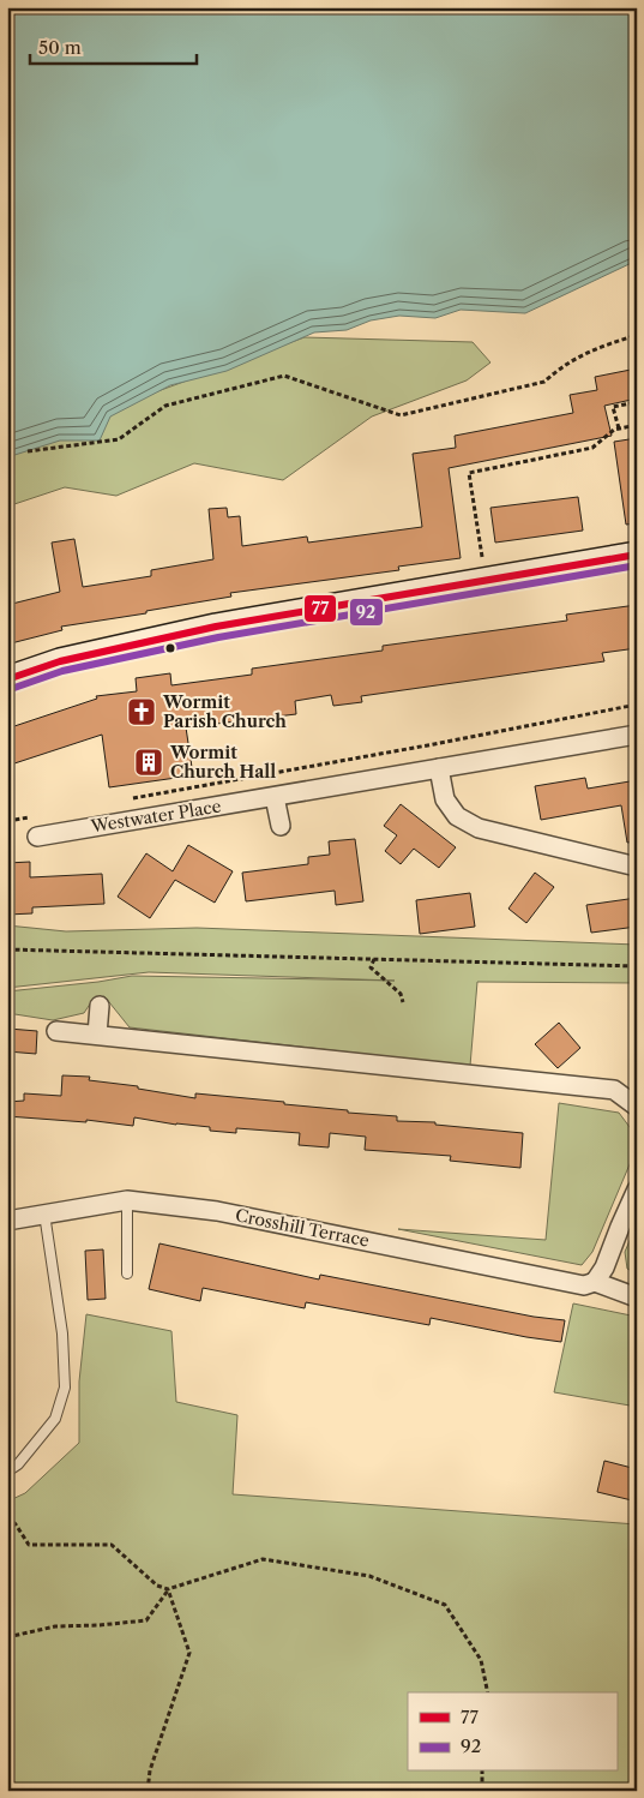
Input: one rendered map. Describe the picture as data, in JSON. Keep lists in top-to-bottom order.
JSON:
{
  "streets": {
    "street": ["Westwater Place", "Crosshill Terrace"]
  },
  "places": {
    "church": ["Wormit Parish Church"],
    "building": ["Wormit Church Hall"]
  },
  "lines": ["transit line 77", "transit line 92"],
  "legend": ["77", "92"],
  "scale_bar": "50 m"
}
